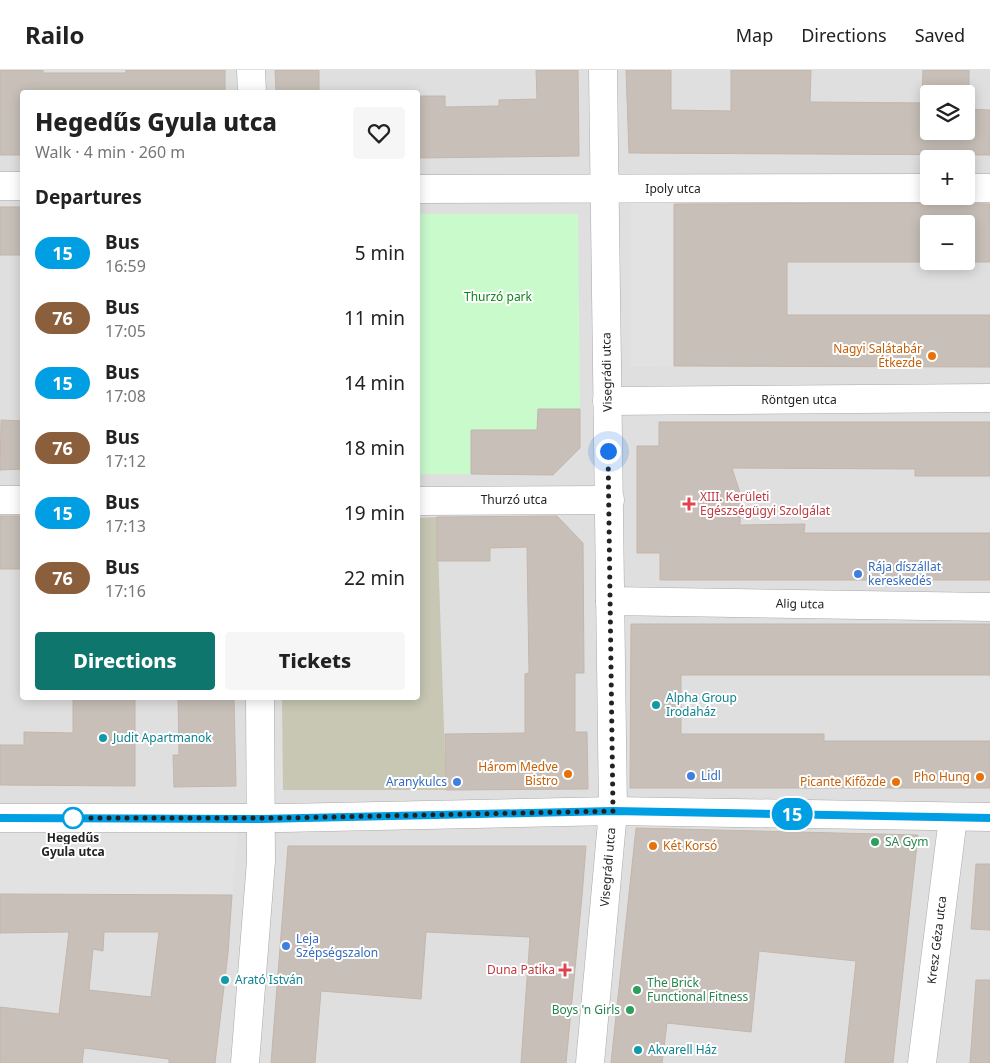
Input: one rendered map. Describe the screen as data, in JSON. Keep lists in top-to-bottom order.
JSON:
{
  "streets": {
    "street": [
      "Ipoly utca",
      "Visegrádi utca",
      "Röntgen utca",
      "Thurzó utca",
      "Alig utca",
      "Kresz Géza utca"
    ]
  },
  "crossings": [
    ["Ipoly utca", "Visegrádi utca"],
    ["Visegrádi utca", "Röntgen utca"],
    ["Visegrádi utca", "Thurzó utca"],
    ["Visegrádi utca", "Alig utca"]
  ],
  "parks": ["Thurzó park"],
  "places": {
    "other": [
      "Nagyi Salátabár Étkezde",
      "Rája díszállat kereskedés",
      "Alpha Group Irodaház",
      "Judit Apartmanok",
      "Három Medve Bistro",
      "Lidl",
      "Pho Hung",
      "Aranykulcs",
      "Picante Kifőzde",
      "Hegedűs Gyula utca",
      "SA Gym",
      "Két Korsó",
      "Leja Szépségszalon",
      "Arató István",
      "The Brick Functional Fitness",
      "Boys 'n Girls",
      "Akvarell Ház"
    ],
    "health": ["XIII. Kerületi Egészségügyi Szolgálat", "Duna Patika"]
  },
  "lines": ["bus line 15"],
  "page": {
    "header": "Railo",
    "nav": ["Map", "Directions", "Saved"],
    "on_map": "15",
    "map_buttons": ["+", "−"],
    "heading": [
      ["Hegedűs Gyula utca", "Walk · 4 min · 260 m"],
      "Departures"
    ],
    "list": [
      {
        "mark": "15",
        "name": "Bus",
        "note": "16:59",
        "value": "5 min"
      },
      {
        "mark": "76",
        "name": "Bus",
        "note": "17:05",
        "value": "11 min"
      },
      {
        "mark": "15",
        "name": "Bus",
        "note": "17:08",
        "value": "14 min"
      },
      {
        "mark": "76",
        "name": "Bus",
        "note": "17:12",
        "value": "18 min"
      },
      {
        "mark": "15",
        "name": "Bus",
        "note": "17:13",
        "value": "19 min"
      },
      {
        "mark": "76",
        "name": "Bus",
        "note": "17:16",
        "value": "22 min"
      }
    ],
    "buttons": ["Directions", "Tickets"]
  }
}
